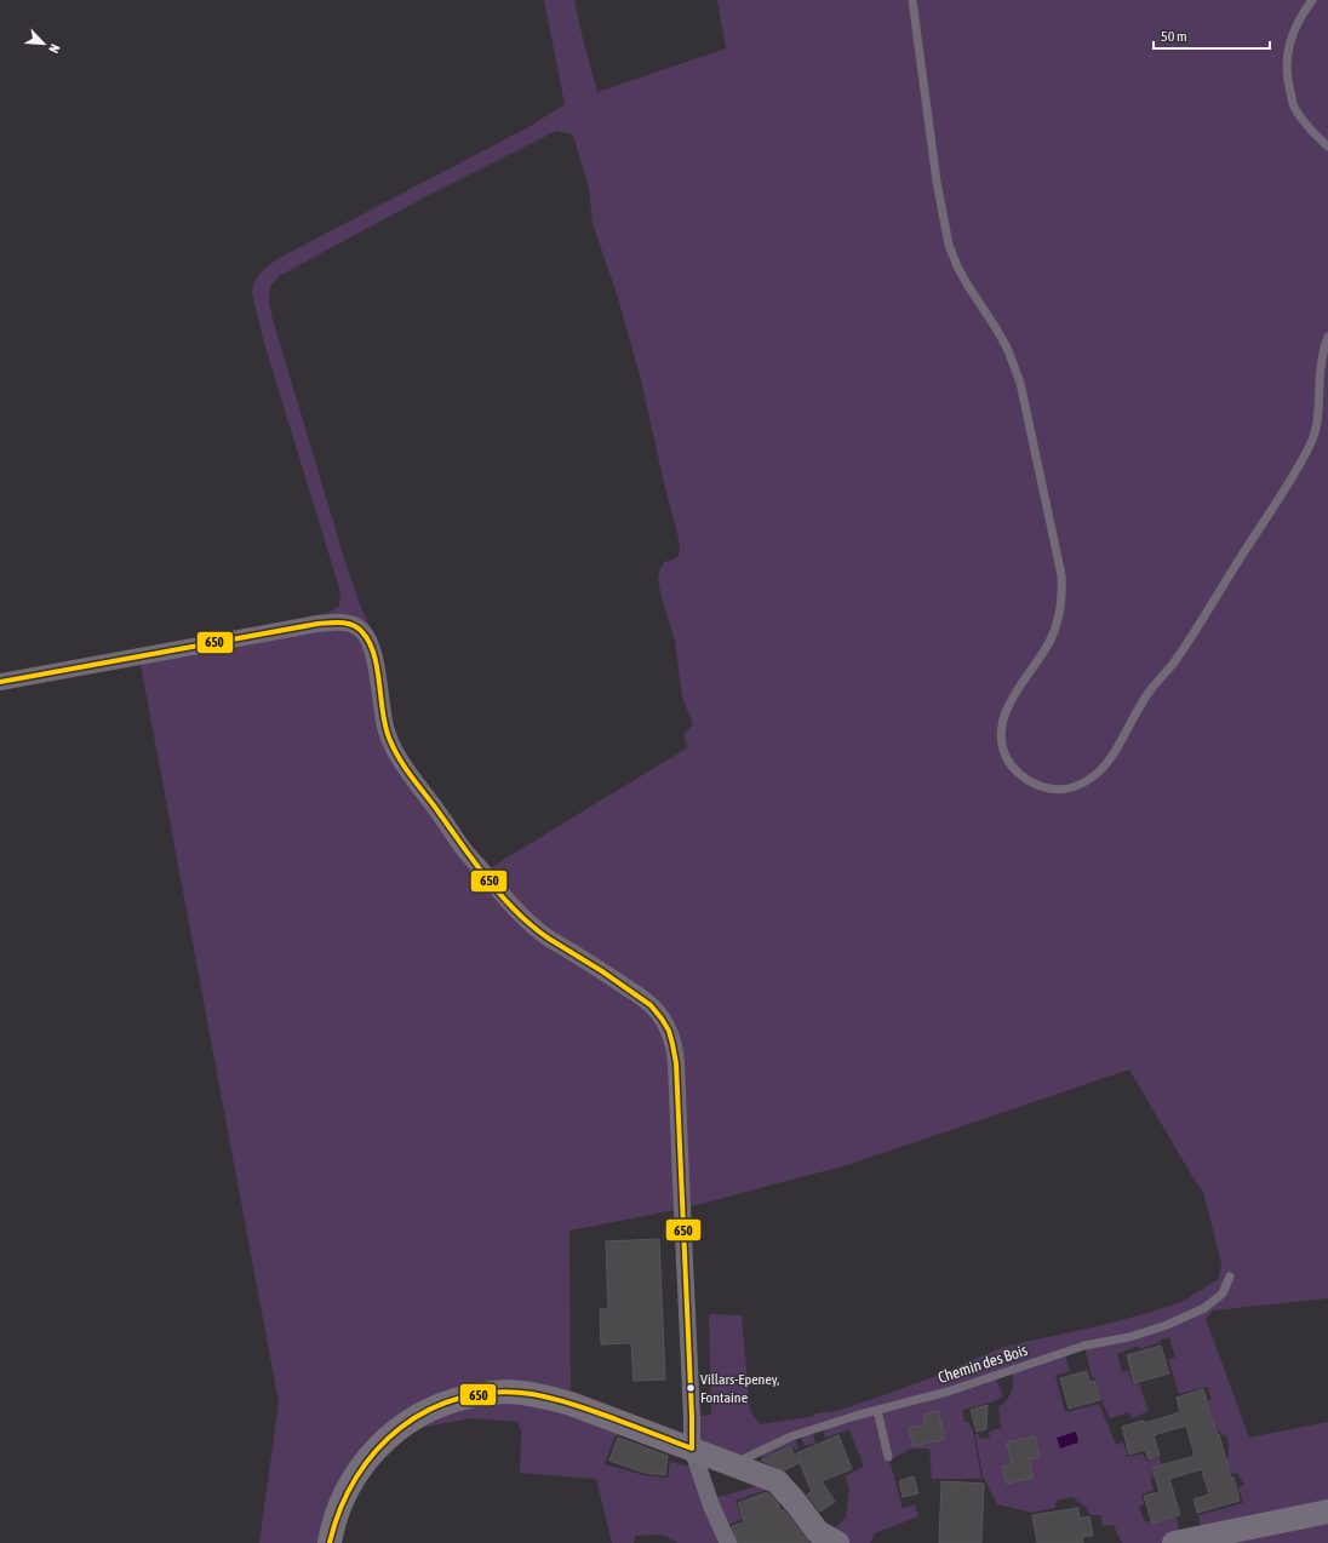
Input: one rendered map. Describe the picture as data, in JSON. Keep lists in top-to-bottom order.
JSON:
{
  "streets": {
    "lane": ["Chemin des Bois"]
  },
  "places": ["Villars-Epeney, Fontaine"],
  "lines": ["transit line 650"],
  "scale_bar": "50 m",
  "north": "bottom right"
}
